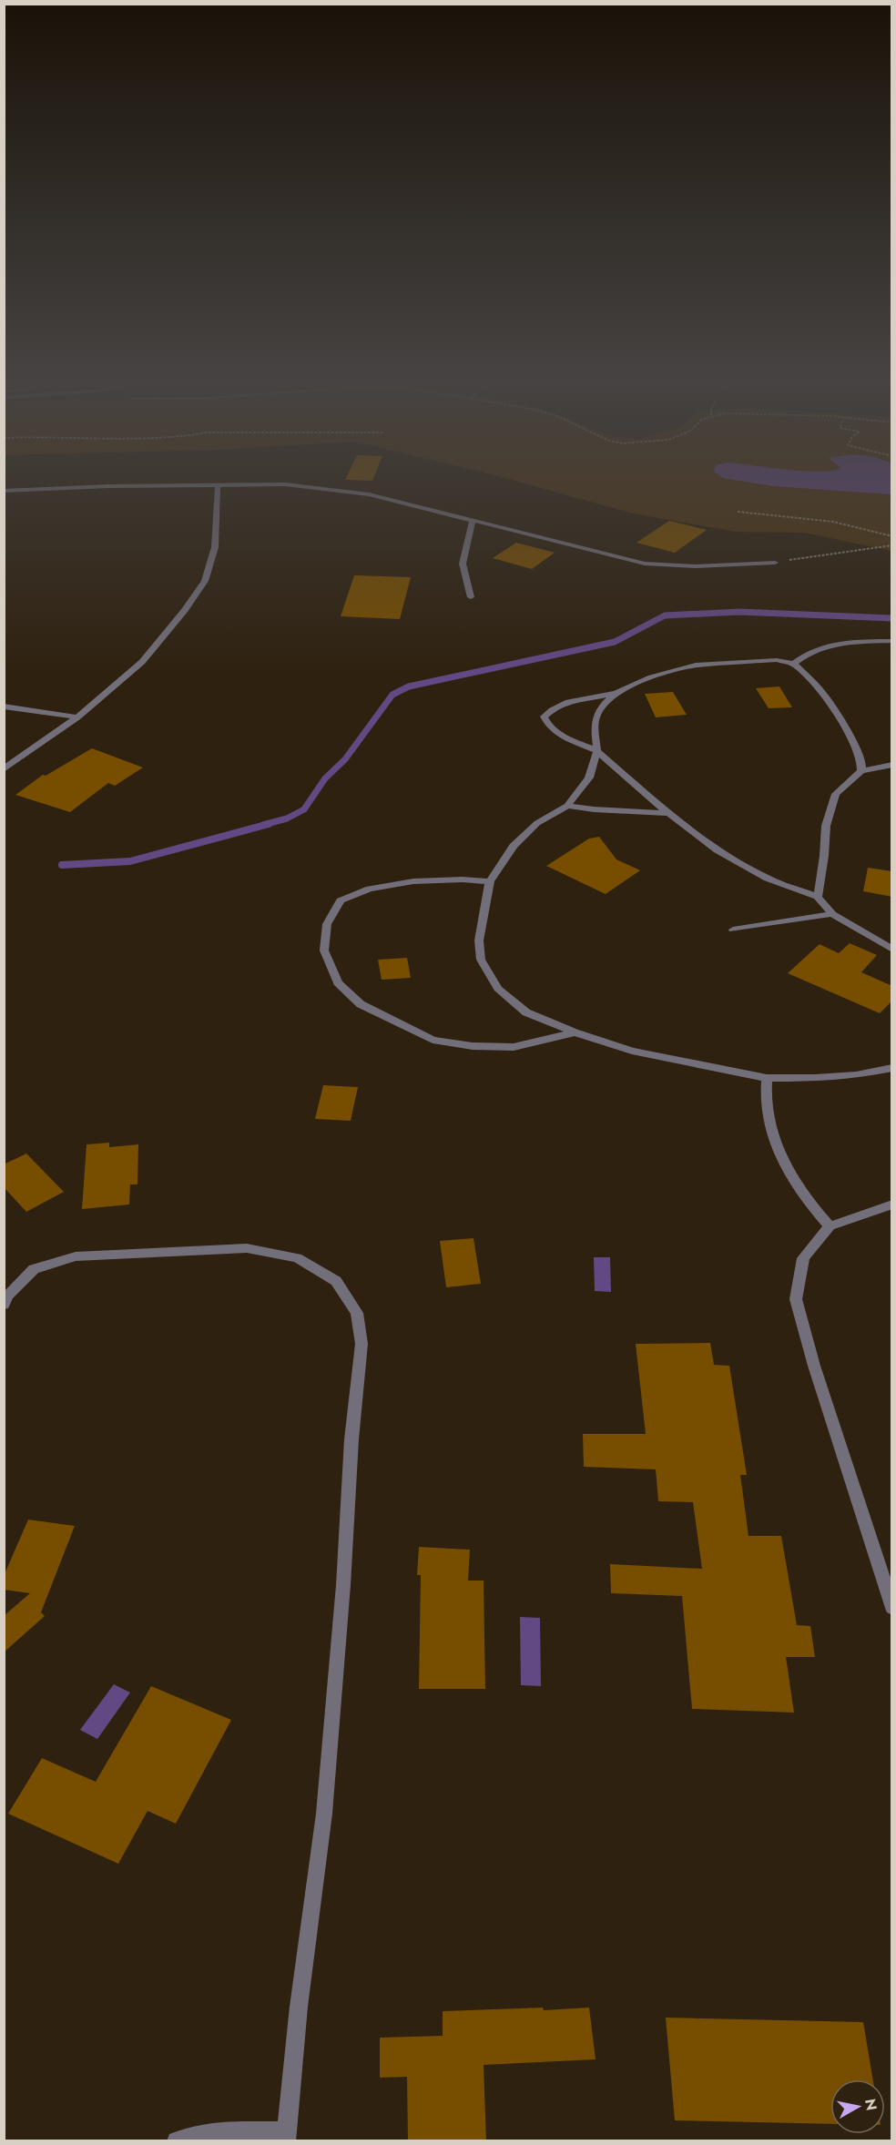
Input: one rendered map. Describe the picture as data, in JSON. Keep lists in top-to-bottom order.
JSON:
{
  "north": "right"
}
